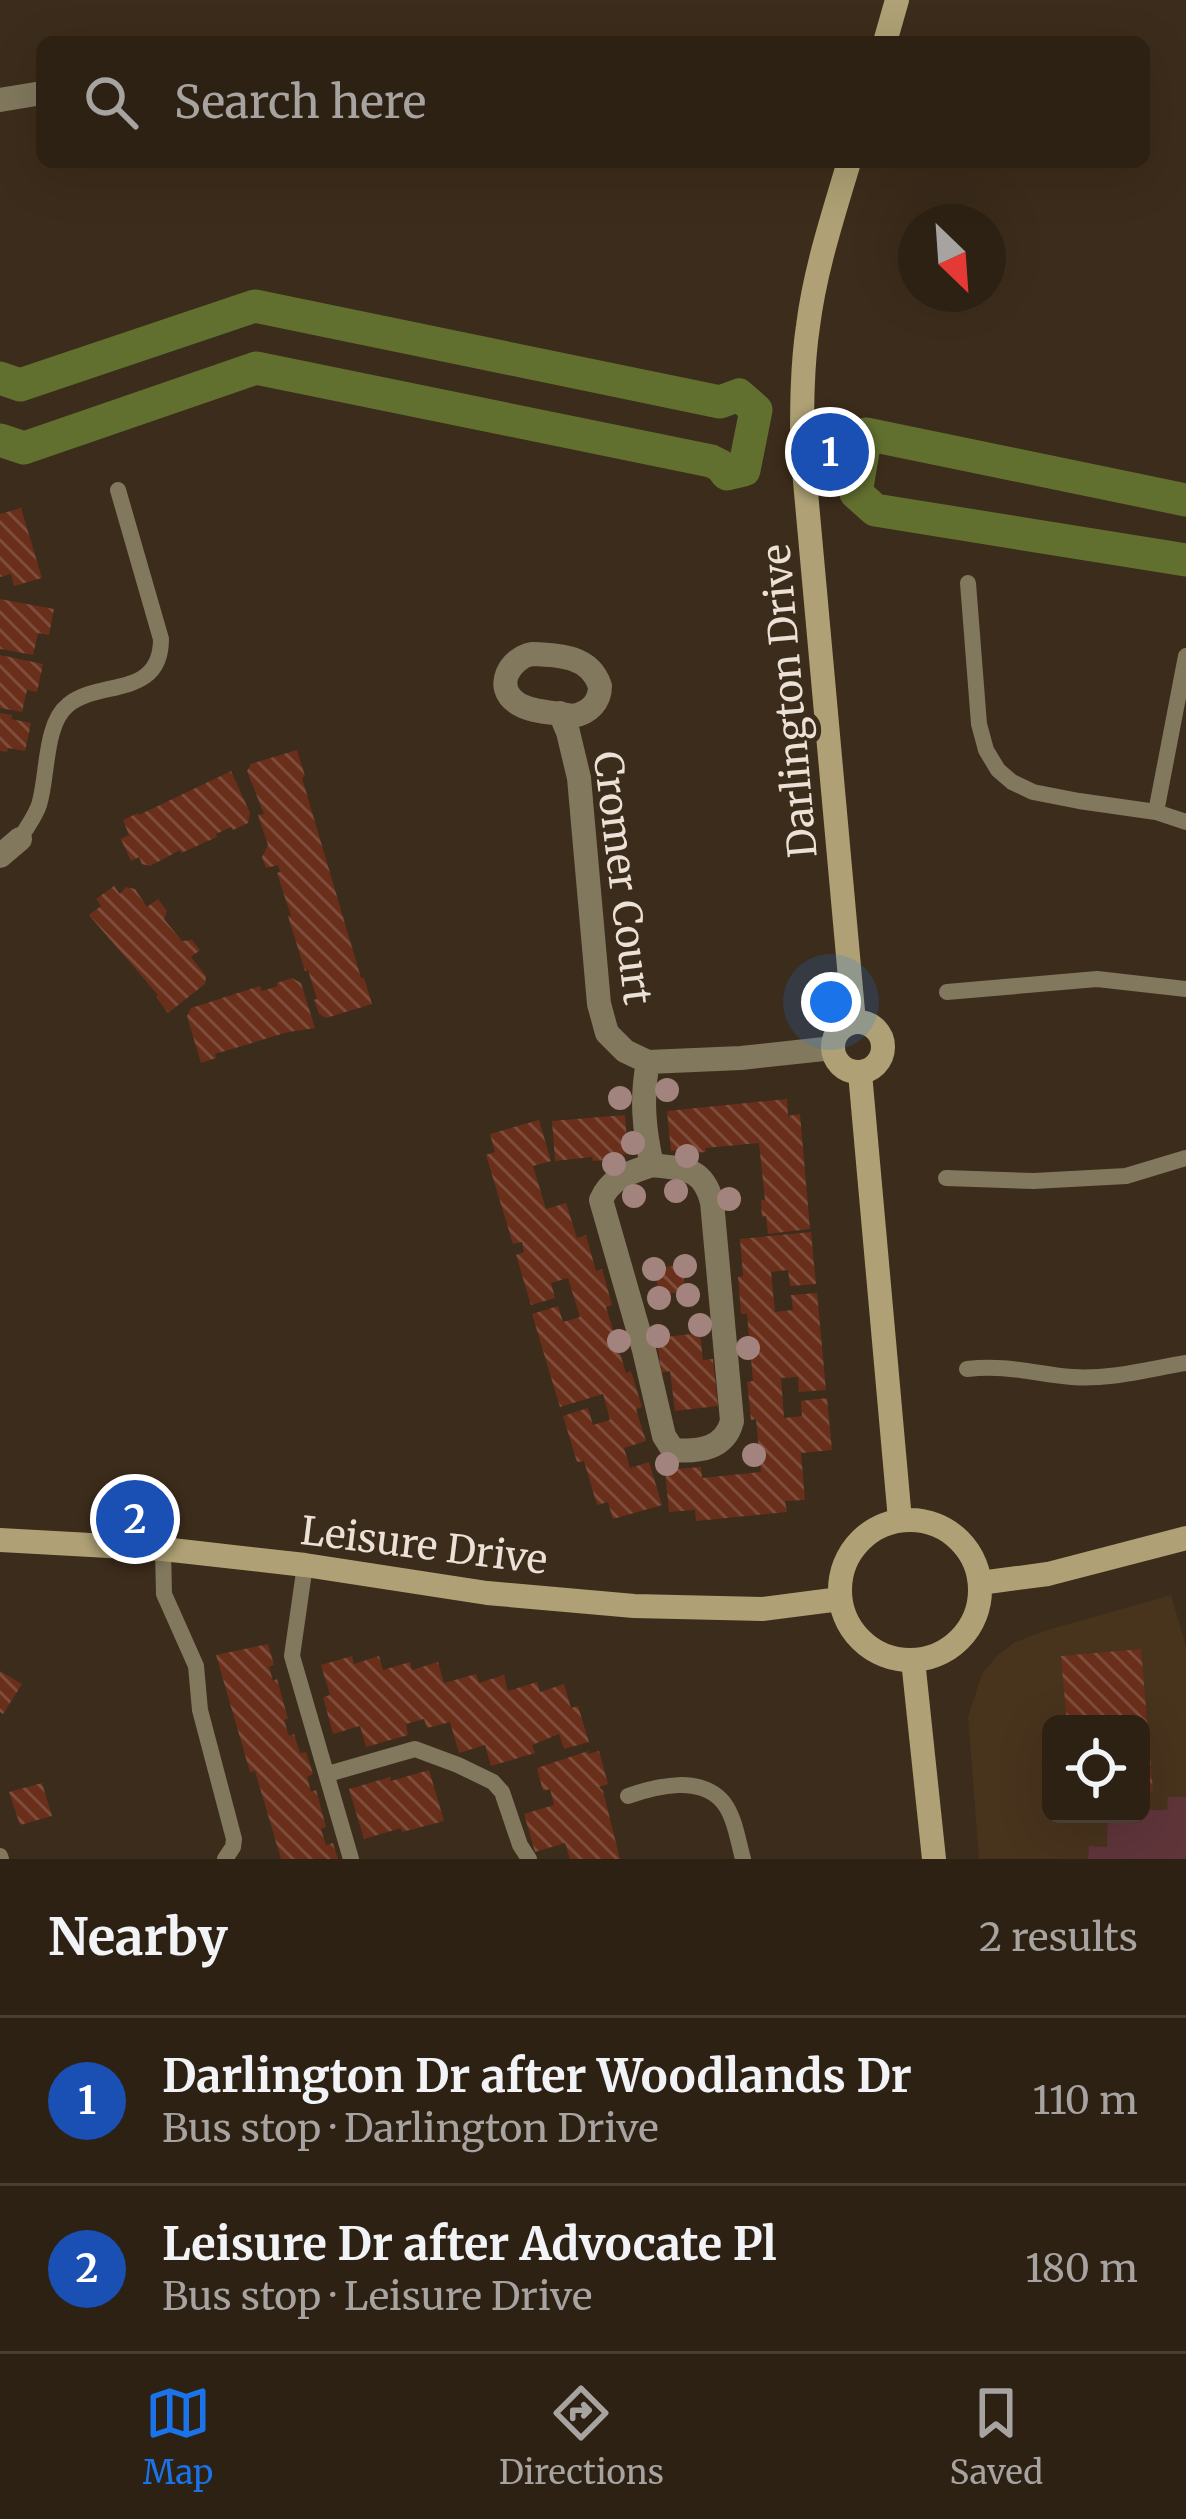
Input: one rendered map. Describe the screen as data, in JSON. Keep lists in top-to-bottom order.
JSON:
{
  "streets": {
    "street": ["Darlington Drive", "Cromer Court", "Leisure Drive"]
  },
  "crossings": [
    ["Darlington Drive", "Cromer Court"]
  ],
  "north": "bottom right",
  "page": {
    "search": "Search here",
    "pins": ["1", "2"],
    "heading": ["Nearby", "2 results"],
    "list": [
      {
        "mark": "1",
        "name": "Darlington Dr after Woodlands Dr",
        "note": "Bus stop · Darlington Drive",
        "value": "110 m"
      },
      {
        "mark": "2",
        "name": "Leisure Dr after Advocate Pl",
        "note": "Bus stop · Leisure Drive",
        "value": "180 m"
      }
    ],
    "nav": ["Map", "Directions", "Saved"]
  }
}
